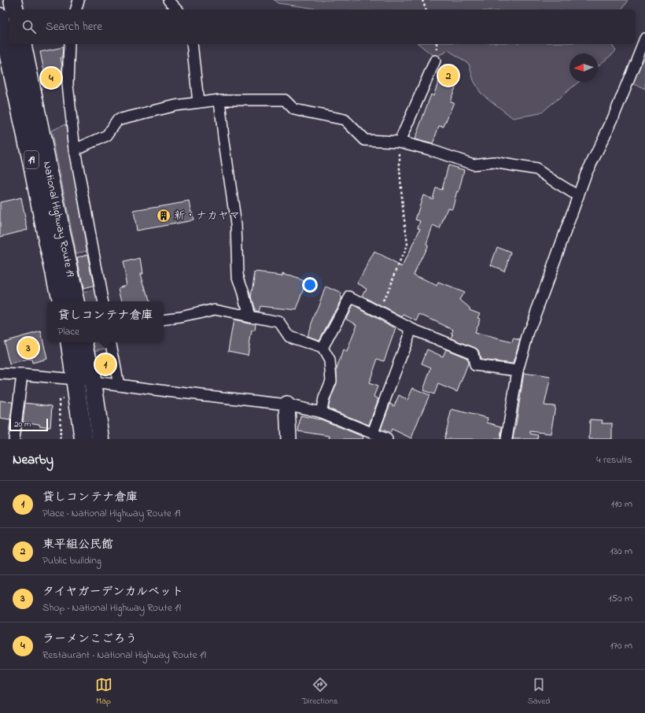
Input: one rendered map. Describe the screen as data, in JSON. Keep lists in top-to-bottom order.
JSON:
{
  "streets": {
    "highway": ["19", "National Highway Route 19"]
  },
  "places": {
    "building": ["新・ナカヤマ"]
  },
  "scale_bar": "20 m",
  "north": "left",
  "page": {
    "search": "Search here",
    "pins": [
      "2",
      "4",
      "3",
      "1"
    ],
    "popup": ["貸しコンテナ倉庫", "Place"],
    "scale": "20 m",
    "heading": ["Nearby", "4 results"],
    "list": [
      {
        "mark": "1",
        "name": "貸しコンテナ倉庫",
        "note": "Place · National Highway Route 19",
        "value": "110 m"
      },
      {
        "mark": "2",
        "name": "東平組公民館",
        "note": "Public building",
        "value": "130 m"
      },
      {
        "mark": "3",
        "name": "タイヤガーデンカルベット",
        "note": "Shop · National Highway Route 19",
        "value": "150 m"
      },
      {
        "mark": "4",
        "name": "ラーメンこごろう",
        "note": "Restaurant · National Highway Route 19",
        "value": "170 m"
      }
    ],
    "nav": ["Map", "Directions", "Saved"]
  }
}
